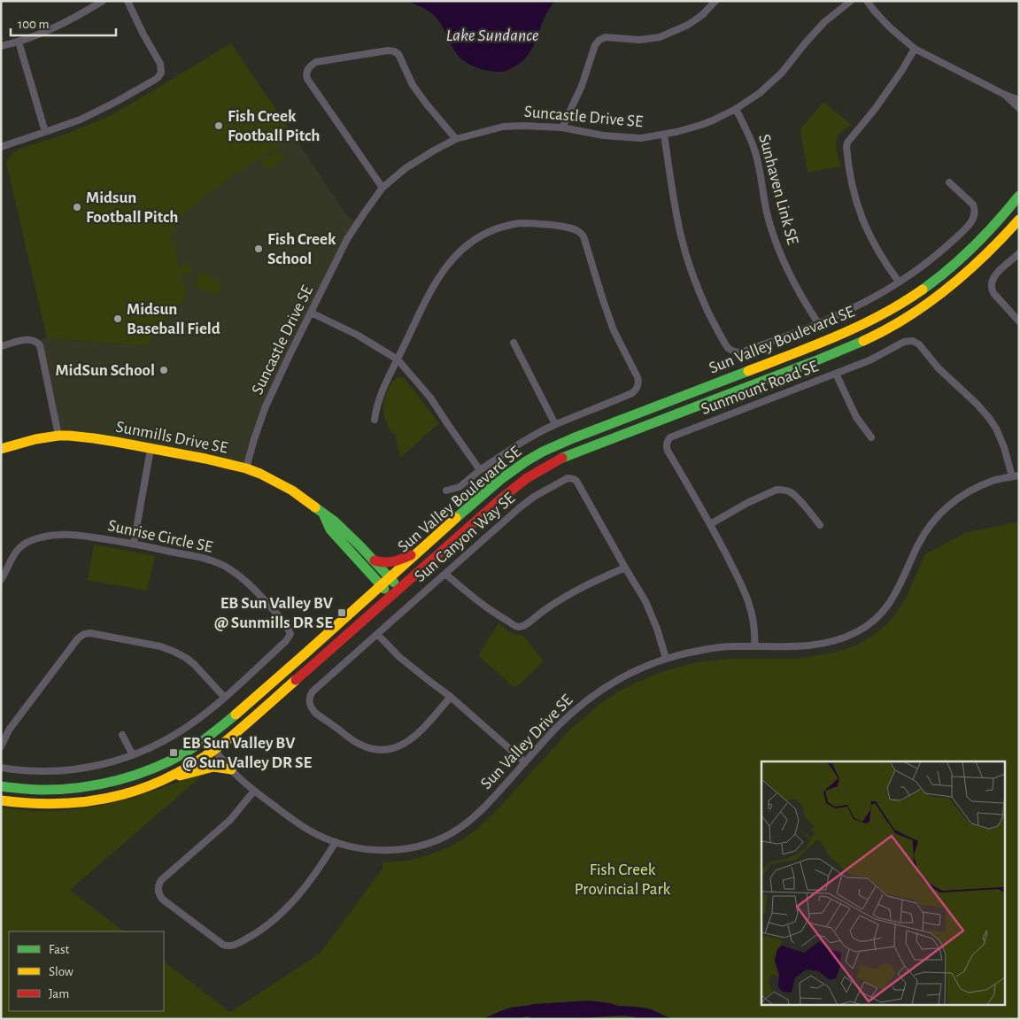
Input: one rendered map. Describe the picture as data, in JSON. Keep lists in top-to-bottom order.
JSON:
{
  "streets": {
    "main road": ["Sun Valley Boulevard SE", "Sunmills Drive SE"],
    "street": [
      "Suncastle Drive SE",
      "Sunhaven Link SE",
      "Sunmount Road SE",
      "Sunrise Circle SE",
      "Sun Canyon Way SE",
      "Sun Valley Drive SE"
    ]
  },
  "crossings": [
    ["Suncastle Drive SE", "Sunhaven Link SE"],
    ["Suncastle Drive SE", "Sunmills Drive SE"],
    ["Sun Valley Boulevard SE", "Sunmills Drive SE"],
    ["Sun Valley Boulevard SE", "Sun Valley Drive SE"],
    ["Sunmount Road SE", "Sun Valley Drive SE"],
    ["Sun Canyon Way SE", "Sun Valley Drive SE"]
  ],
  "water": ["Lake Sundance"],
  "parks": ["Fish Creek Provincial Park"],
  "places": {
    "other": [
      "Fish Creek Football Pitch",
      "Midsun Football Pitch",
      "Fish Creek School",
      "Midsun Baseball Field",
      "MidSun School"
    ],
    "transit": ["EB Sun Valley BV @ Sunmills DR SE", "EB Sun Valley BV @ Sun Valley DR SE"]
  },
  "legend": ["Fast", "Slow", "Jam"],
  "scale_bar": "100 m"
}
